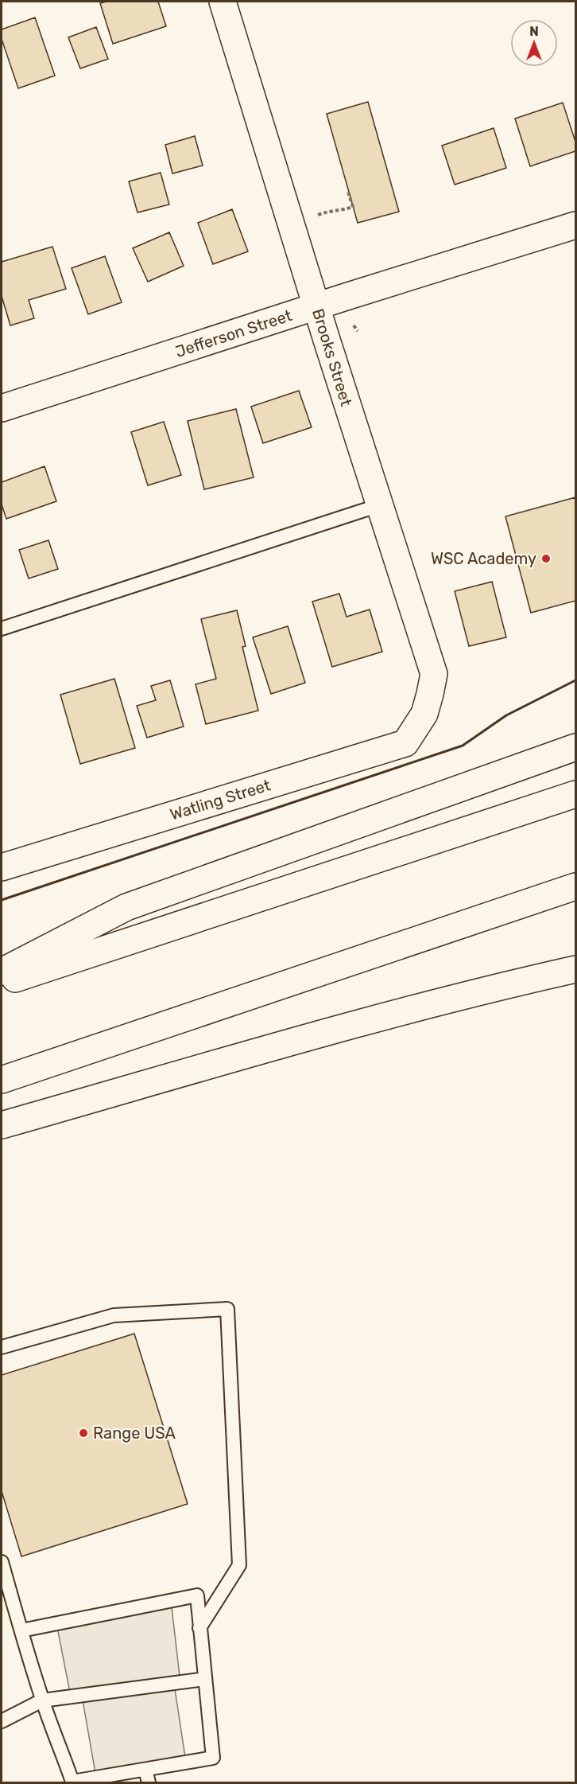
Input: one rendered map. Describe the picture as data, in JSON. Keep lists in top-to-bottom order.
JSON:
{
  "streets": {
    "main road": ["Jefferson Street", "Brooks Street", "Watling Street"]
  },
  "crossings": [
    ["Jefferson Street", "Brooks Street"],
    ["Brooks Street", "Watling Street"]
  ],
  "places": ["WSC Academy", "Range USA"],
  "north": "top"
}
